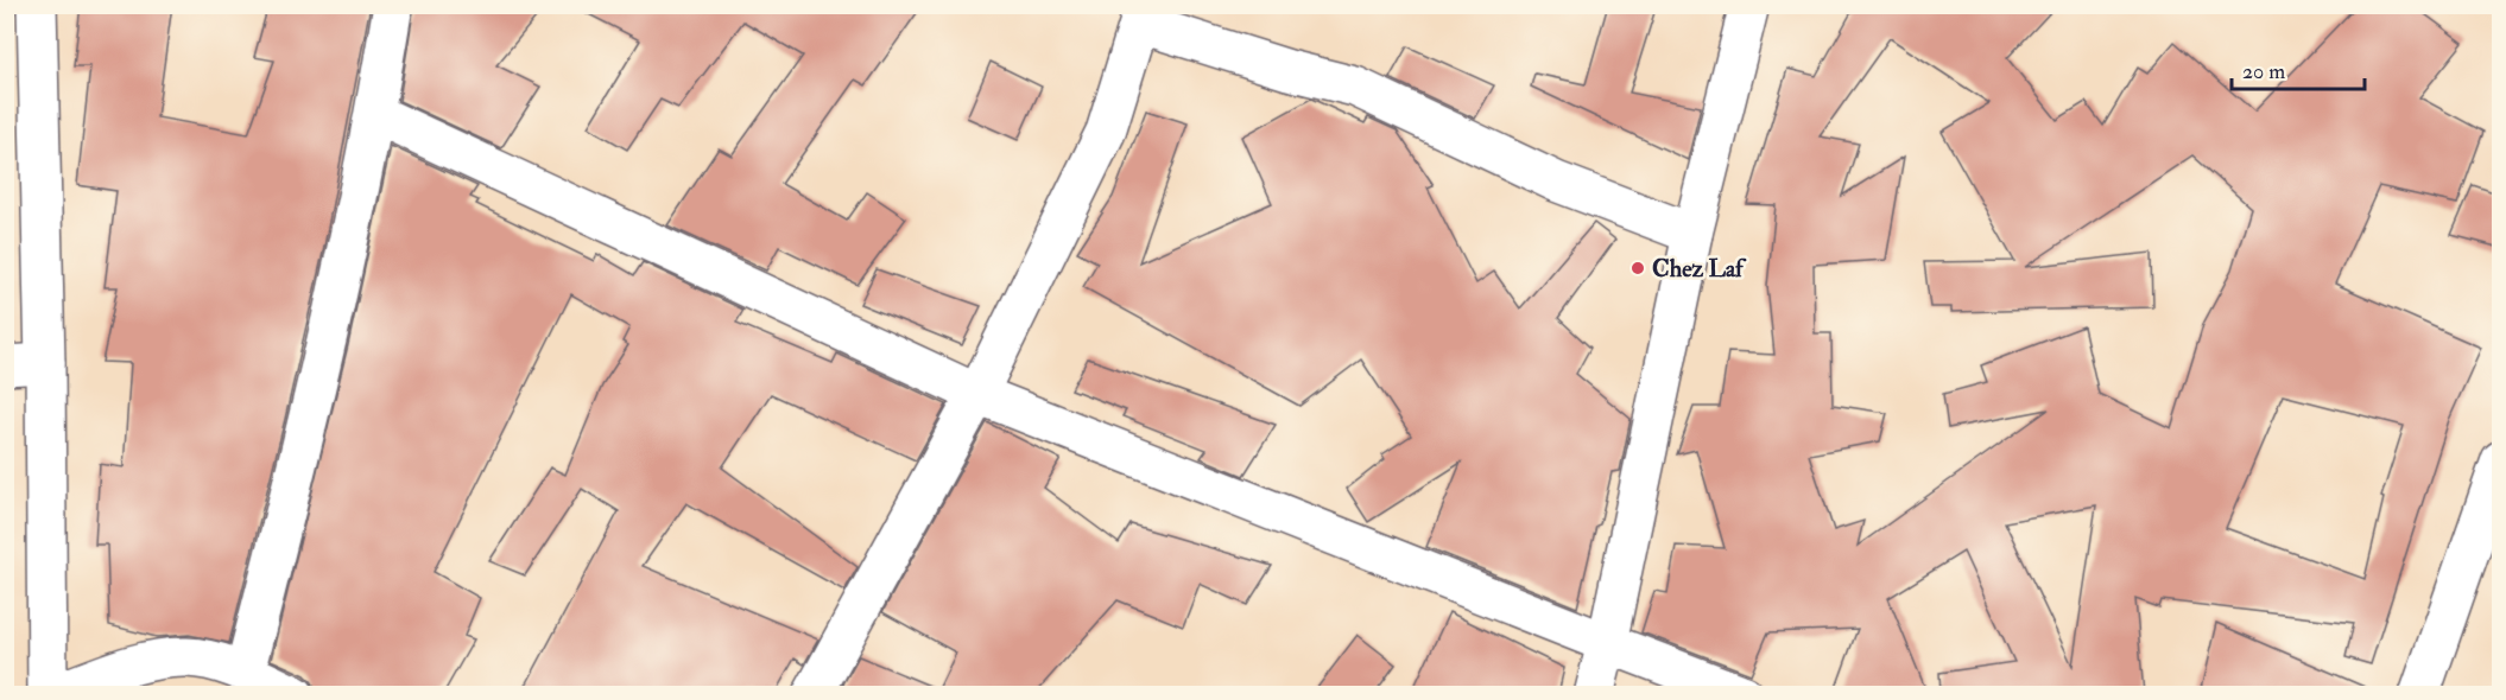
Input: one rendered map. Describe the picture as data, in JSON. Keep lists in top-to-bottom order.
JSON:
{
  "places": ["Chez Laf"],
  "scale_bar": "20 m"
}
